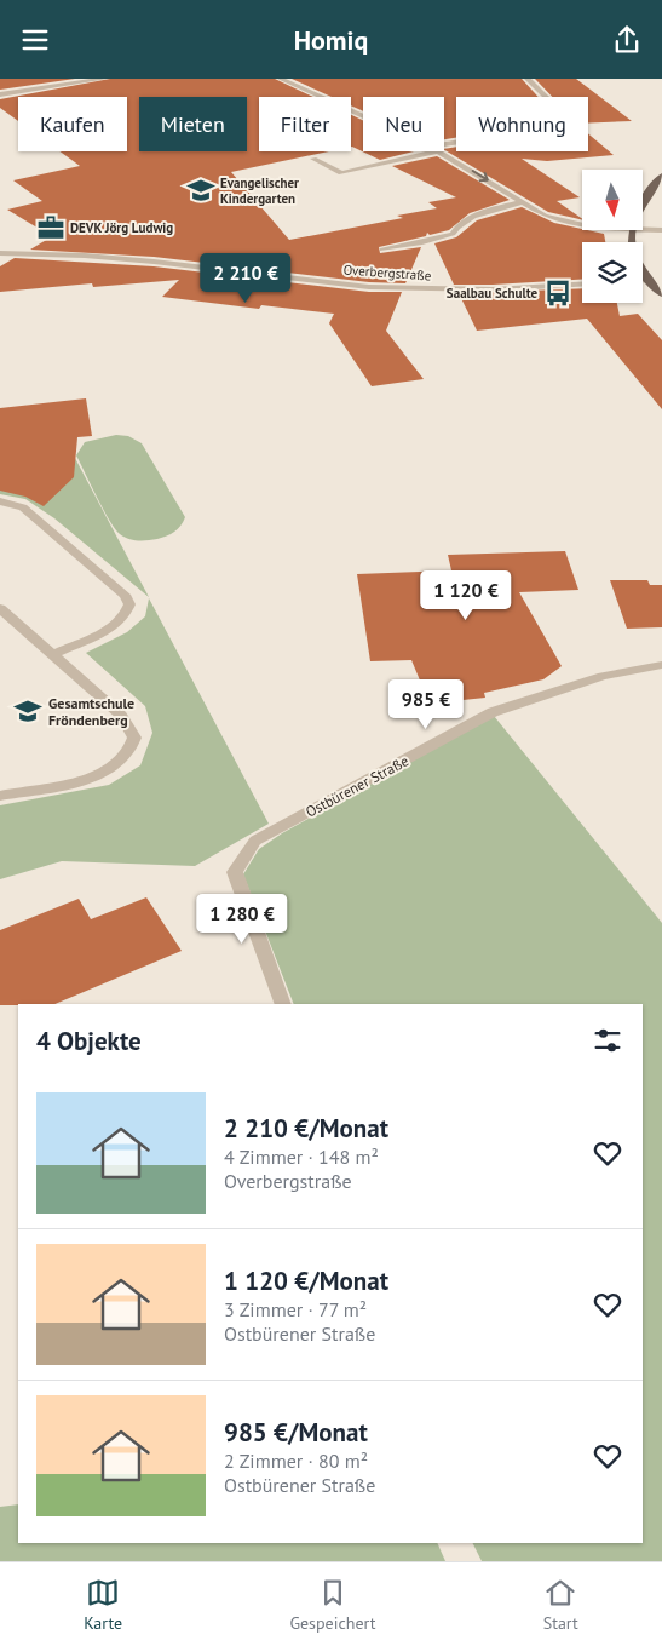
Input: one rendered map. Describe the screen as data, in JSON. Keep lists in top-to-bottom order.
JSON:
{
  "streets": {
    "street": ["Overbergstraße", "Ostbürener Straße"]
  },
  "places": {
    "school or university": ["Evangelischer Kindergarten", "Gesamtschule Fröndenberg"],
    "office": ["DEVK Jörg Ludwig"],
    "bus stop": ["Saalbau Schulte"]
  },
  "north": "bottom",
  "page": {
    "header": "Homiq",
    "chip": [
      "Kaufen",
      "Mieten",
      "Filter",
      "Neu",
      "Wohnung"
    ],
    "price": [
      "2 210 €",
      "1 120 €",
      "985 €",
      "1 280 €"
    ],
    "heading": "4 Objekte",
    "list": [
      {
        "name": "2 210 €/Monat",
        "note": "4 Zimmer · 148 m² · Overbergstraße"
      },
      {
        "name": "1 120 €/Monat",
        "note": "3 Zimmer · 77 m² · Ostbürener Straße"
      },
      {
        "name": "985 €/Monat",
        "note": "2 Zimmer · 80 m² · Ostbürener Straße"
      }
    ],
    "tabs": ["Karte", "Gespeichert", "Start"]
  }
}
